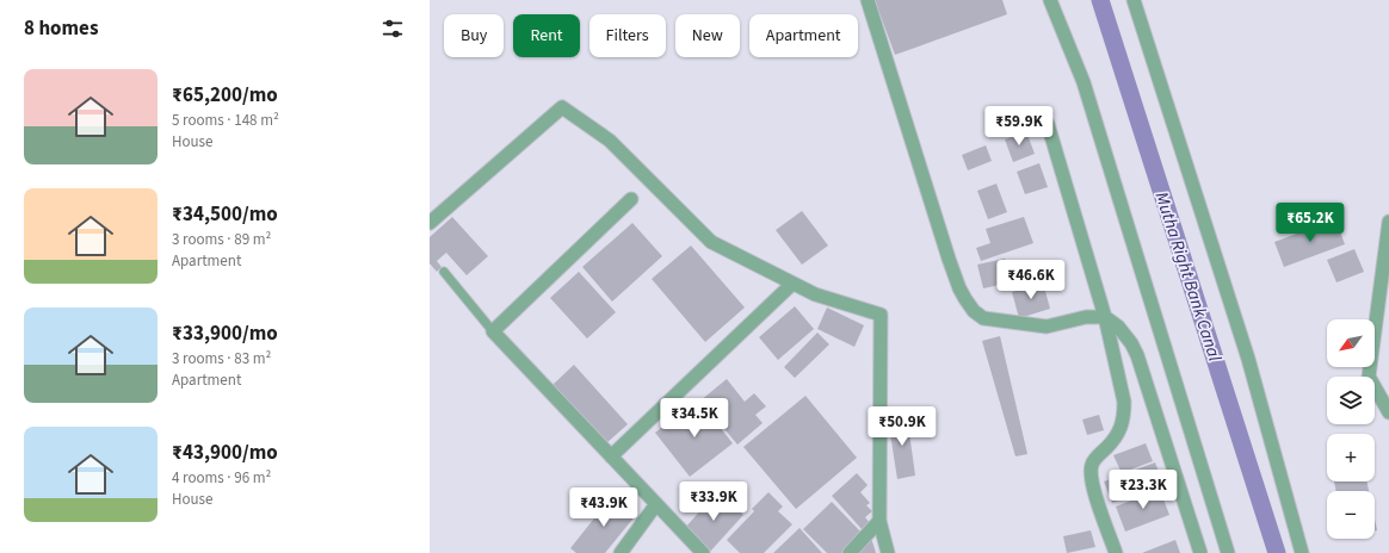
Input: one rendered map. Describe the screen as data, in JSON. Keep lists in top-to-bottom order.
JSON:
{
  "water": ["Mutha Right Bank Canal"],
  "north": "bottom left",
  "page": {
    "heading": "8 homes",
    "chip": [
      "Buy",
      "Rent",
      "Filters",
      "New",
      "Apartment"
    ],
    "list": [
      {
        "name": "₹65,200/mo",
        "note": "5 rooms · 148 m² · House"
      },
      {
        "name": "₹34,500/mo",
        "note": "3 rooms · 89 m² · Apartment"
      },
      {
        "name": "₹33,900/mo",
        "note": "3 rooms · 83 m² · Apartment"
      },
      {
        "name": "₹43,900/mo",
        "note": "4 rooms · 96 m² · House"
      }
    ],
    "price": [
      "₹59.9K",
      "₹65.2K",
      "₹46.6K",
      "₹34.5K",
      "₹50.9K",
      "₹23.3K",
      "₹33.9K",
      "₹43.9K"
    ],
    "map_buttons": ["+", "−"]
  }
}
